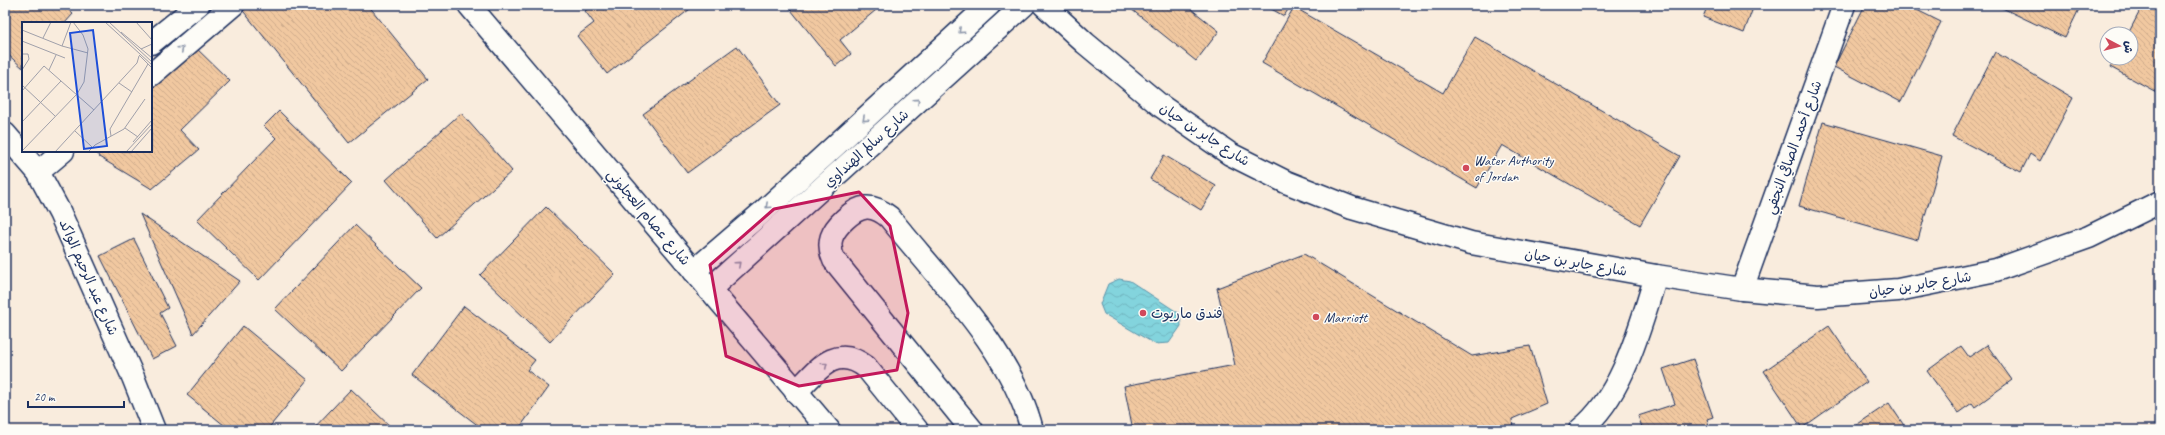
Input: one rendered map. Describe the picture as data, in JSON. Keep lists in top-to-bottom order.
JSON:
{
  "streets": {
    "street": [
      "شارع جابر بن حيان",
      "شارع أحمد الصافي النجفي",
      "شارع سالم الهنداوي",
      "شارع عصام العجلوني",
      "شارع عبد الرحيم الواكد"
    ]
  },
  "crossings": [
    ["شارع جابر بن حيان", "شارع أحمد الصافي النجفي"],
    ["شارع سالم الهنداوي", "شارع عصام العجلوني"]
  ],
  "places": ["Water Authority of Jordan", "فندق ماريوت", "Marriott"],
  "scale_bar": "20 m",
  "north": "right"
}
